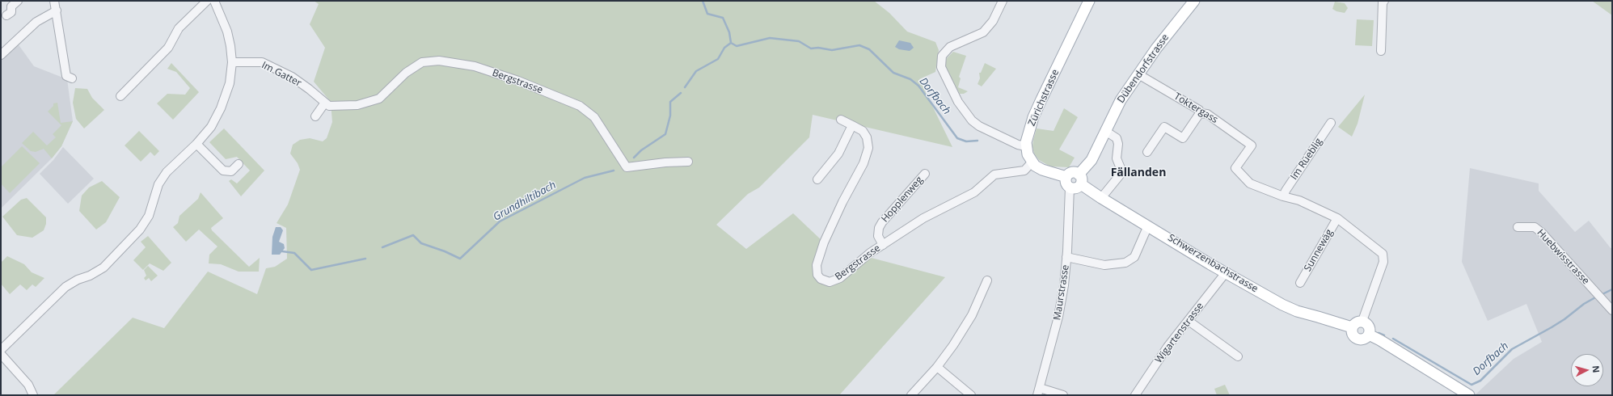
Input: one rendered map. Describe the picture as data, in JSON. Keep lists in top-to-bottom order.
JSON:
{
  "streets": {
    "main road": ["Dübendorfstrasse", "Zürichstrasse", "Schwerzenbachstrasse"],
    "street": [
      "Im Gatter",
      "Bergstrasse",
      "Toktergass",
      "Im Rüeblig",
      "Hopplenweg",
      "Sunnewäg",
      "Huebwisstrasse",
      "Maurstrasse",
      "Wigartenstrasse"
    ]
  },
  "crossings": [
    ["Dübendorfstrasse", "Toktergass"],
    ["Dübendorfstrasse", "Schwerzenbachstrasse"],
    ["Dübendorfstrasse", "Maurstrasse"],
    ["Im Gatter", "Bergstrasse"],
    ["Bergstrasse", "Hopplenweg"],
    ["Toktergass", "Im Rüeblig"],
    ["Schwerzenbachstrasse", "Maurstrasse"],
    ["Schwerzenbachstrasse", "Wigartenstrasse"]
  ],
  "districts": ["Fällanden"],
  "water": ["Dorfbach", "Grundhiltibach"],
  "north": "right"
}
